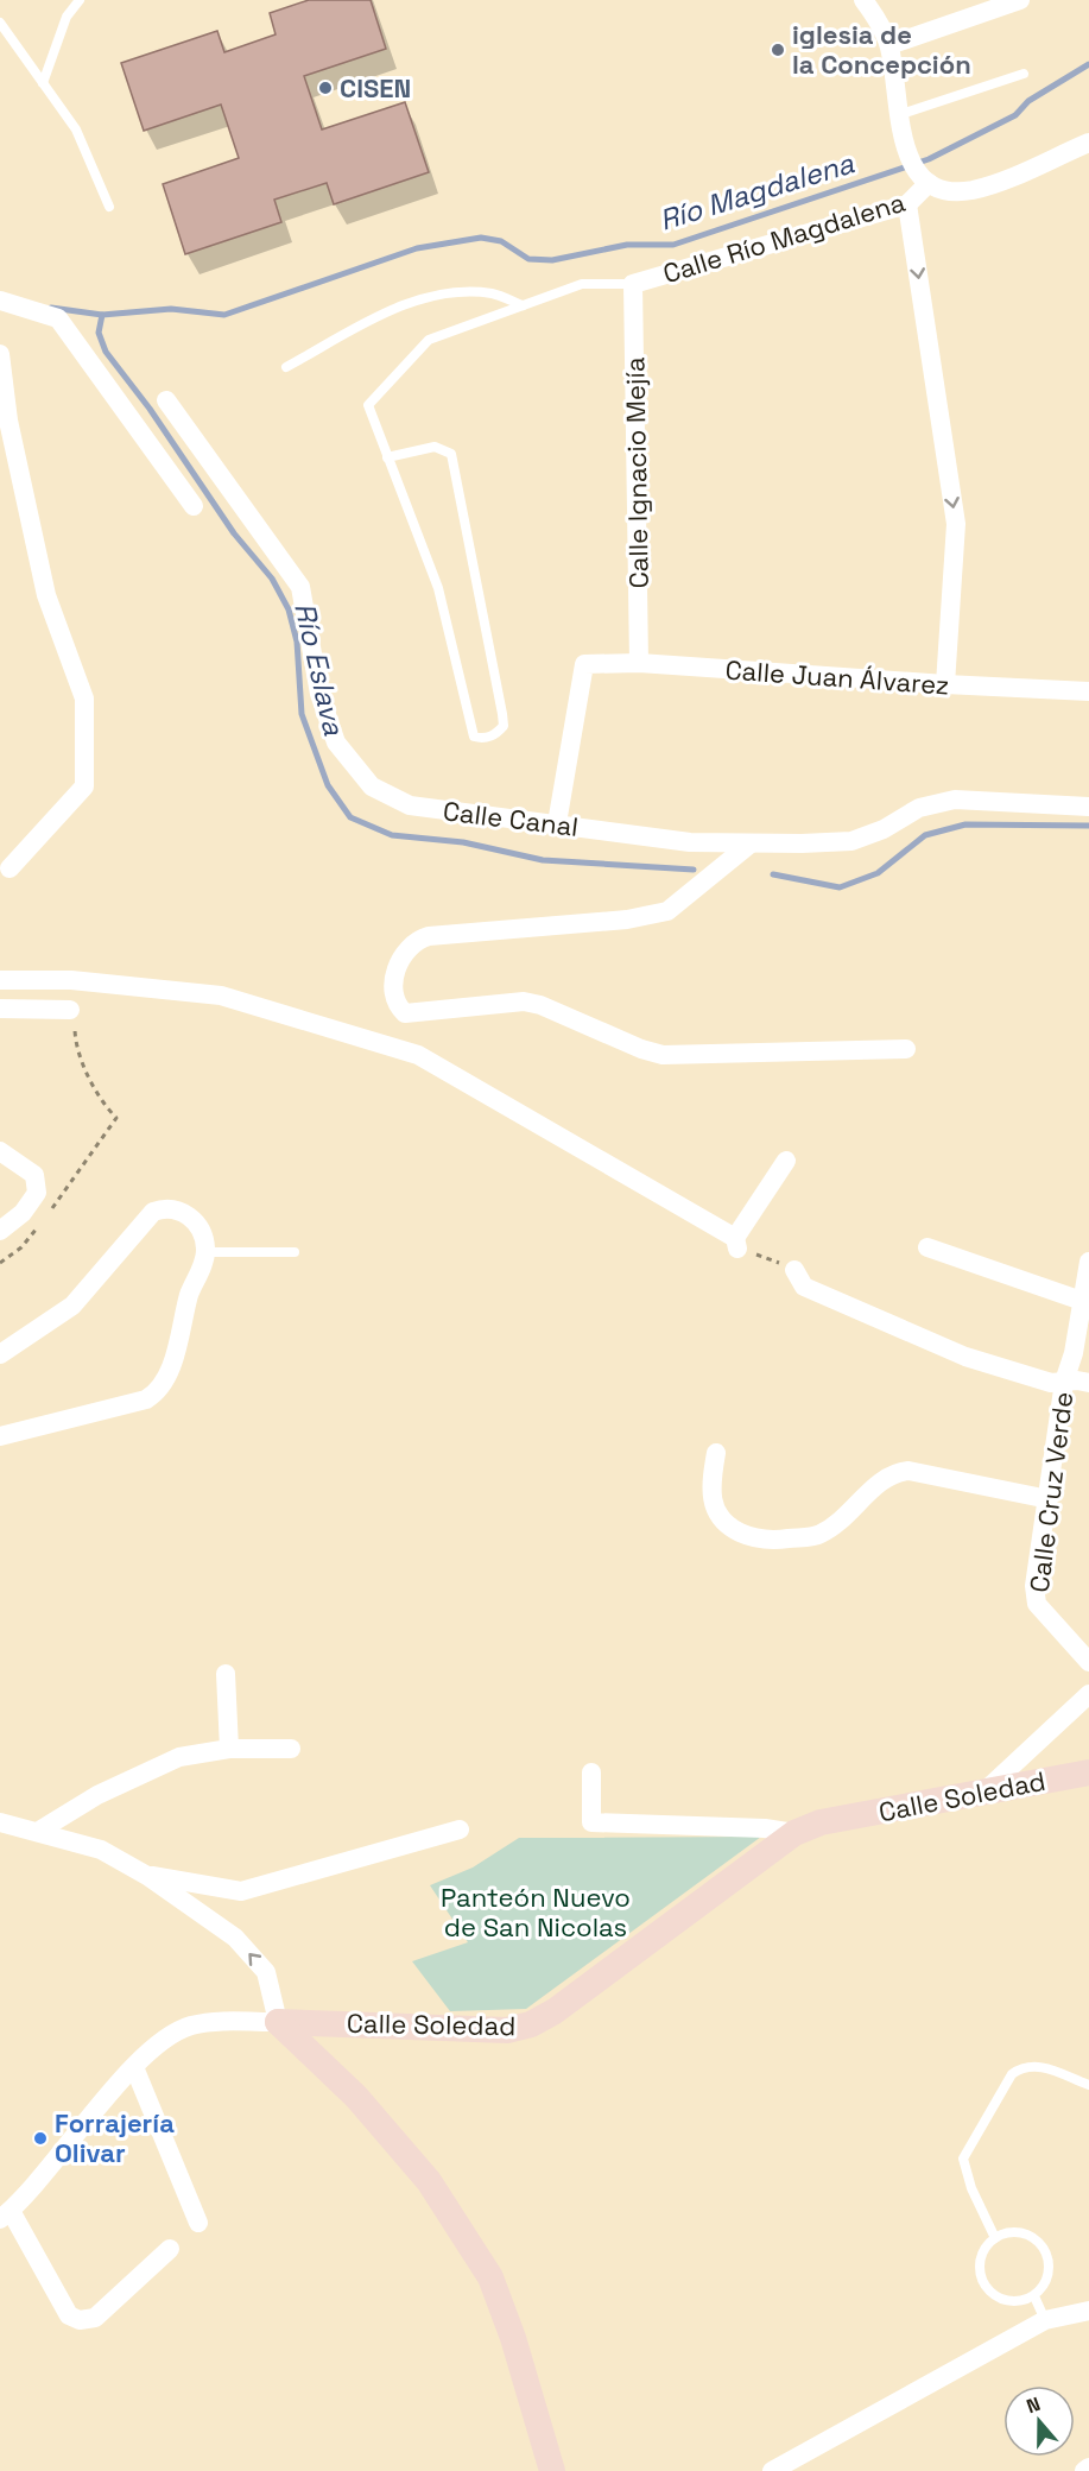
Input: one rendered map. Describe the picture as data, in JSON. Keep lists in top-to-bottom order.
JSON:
{
  "streets": {
    "street": [
      "Calle Río Magdalena",
      "Calle Ignacio Mejía",
      "Calle Juan Álvarez",
      "Calle Canal",
      "Calle Cruz Verde",
      "Calle Soledad"
    ]
  },
  "crossings": [
    ["Calle Río Magdalena", "Calle Ignacio Mejía"],
    ["Calle Ignacio Mejía", "Calle Juan Álvarez"],
    ["Calle Juan Álvarez", "Calle Canal"]
  ],
  "water": ["Río Magdalena", "Río Eslava"],
  "parks": ["Panteón Nuevo de San Nicolas"],
  "places": ["iglesia de la Concepción", "CISEN", "Forrajería Olivar"],
  "north": "top"
}
